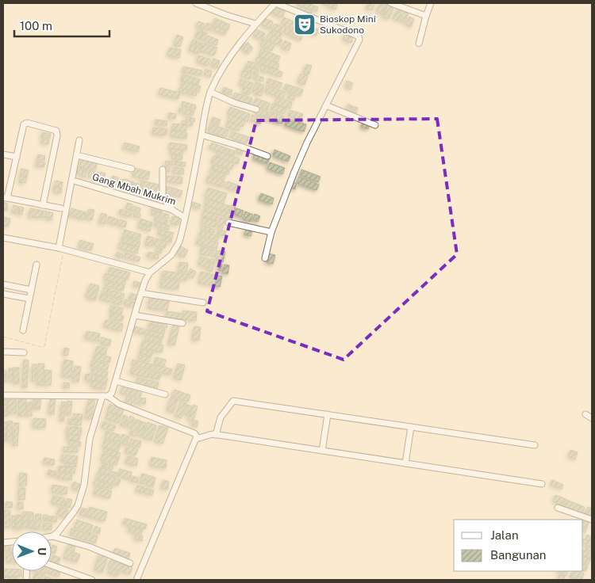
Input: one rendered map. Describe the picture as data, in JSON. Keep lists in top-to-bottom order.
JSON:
{
  "streets": {
    "street": ["Gang Mbah Mukrim"]
  },
  "places": {
    "theatre": ["Bioskop Mini Sukodono"]
  },
  "legend": ["Jalan", "Bangunan"],
  "scale_bar": "100 m",
  "north": "right"
}
